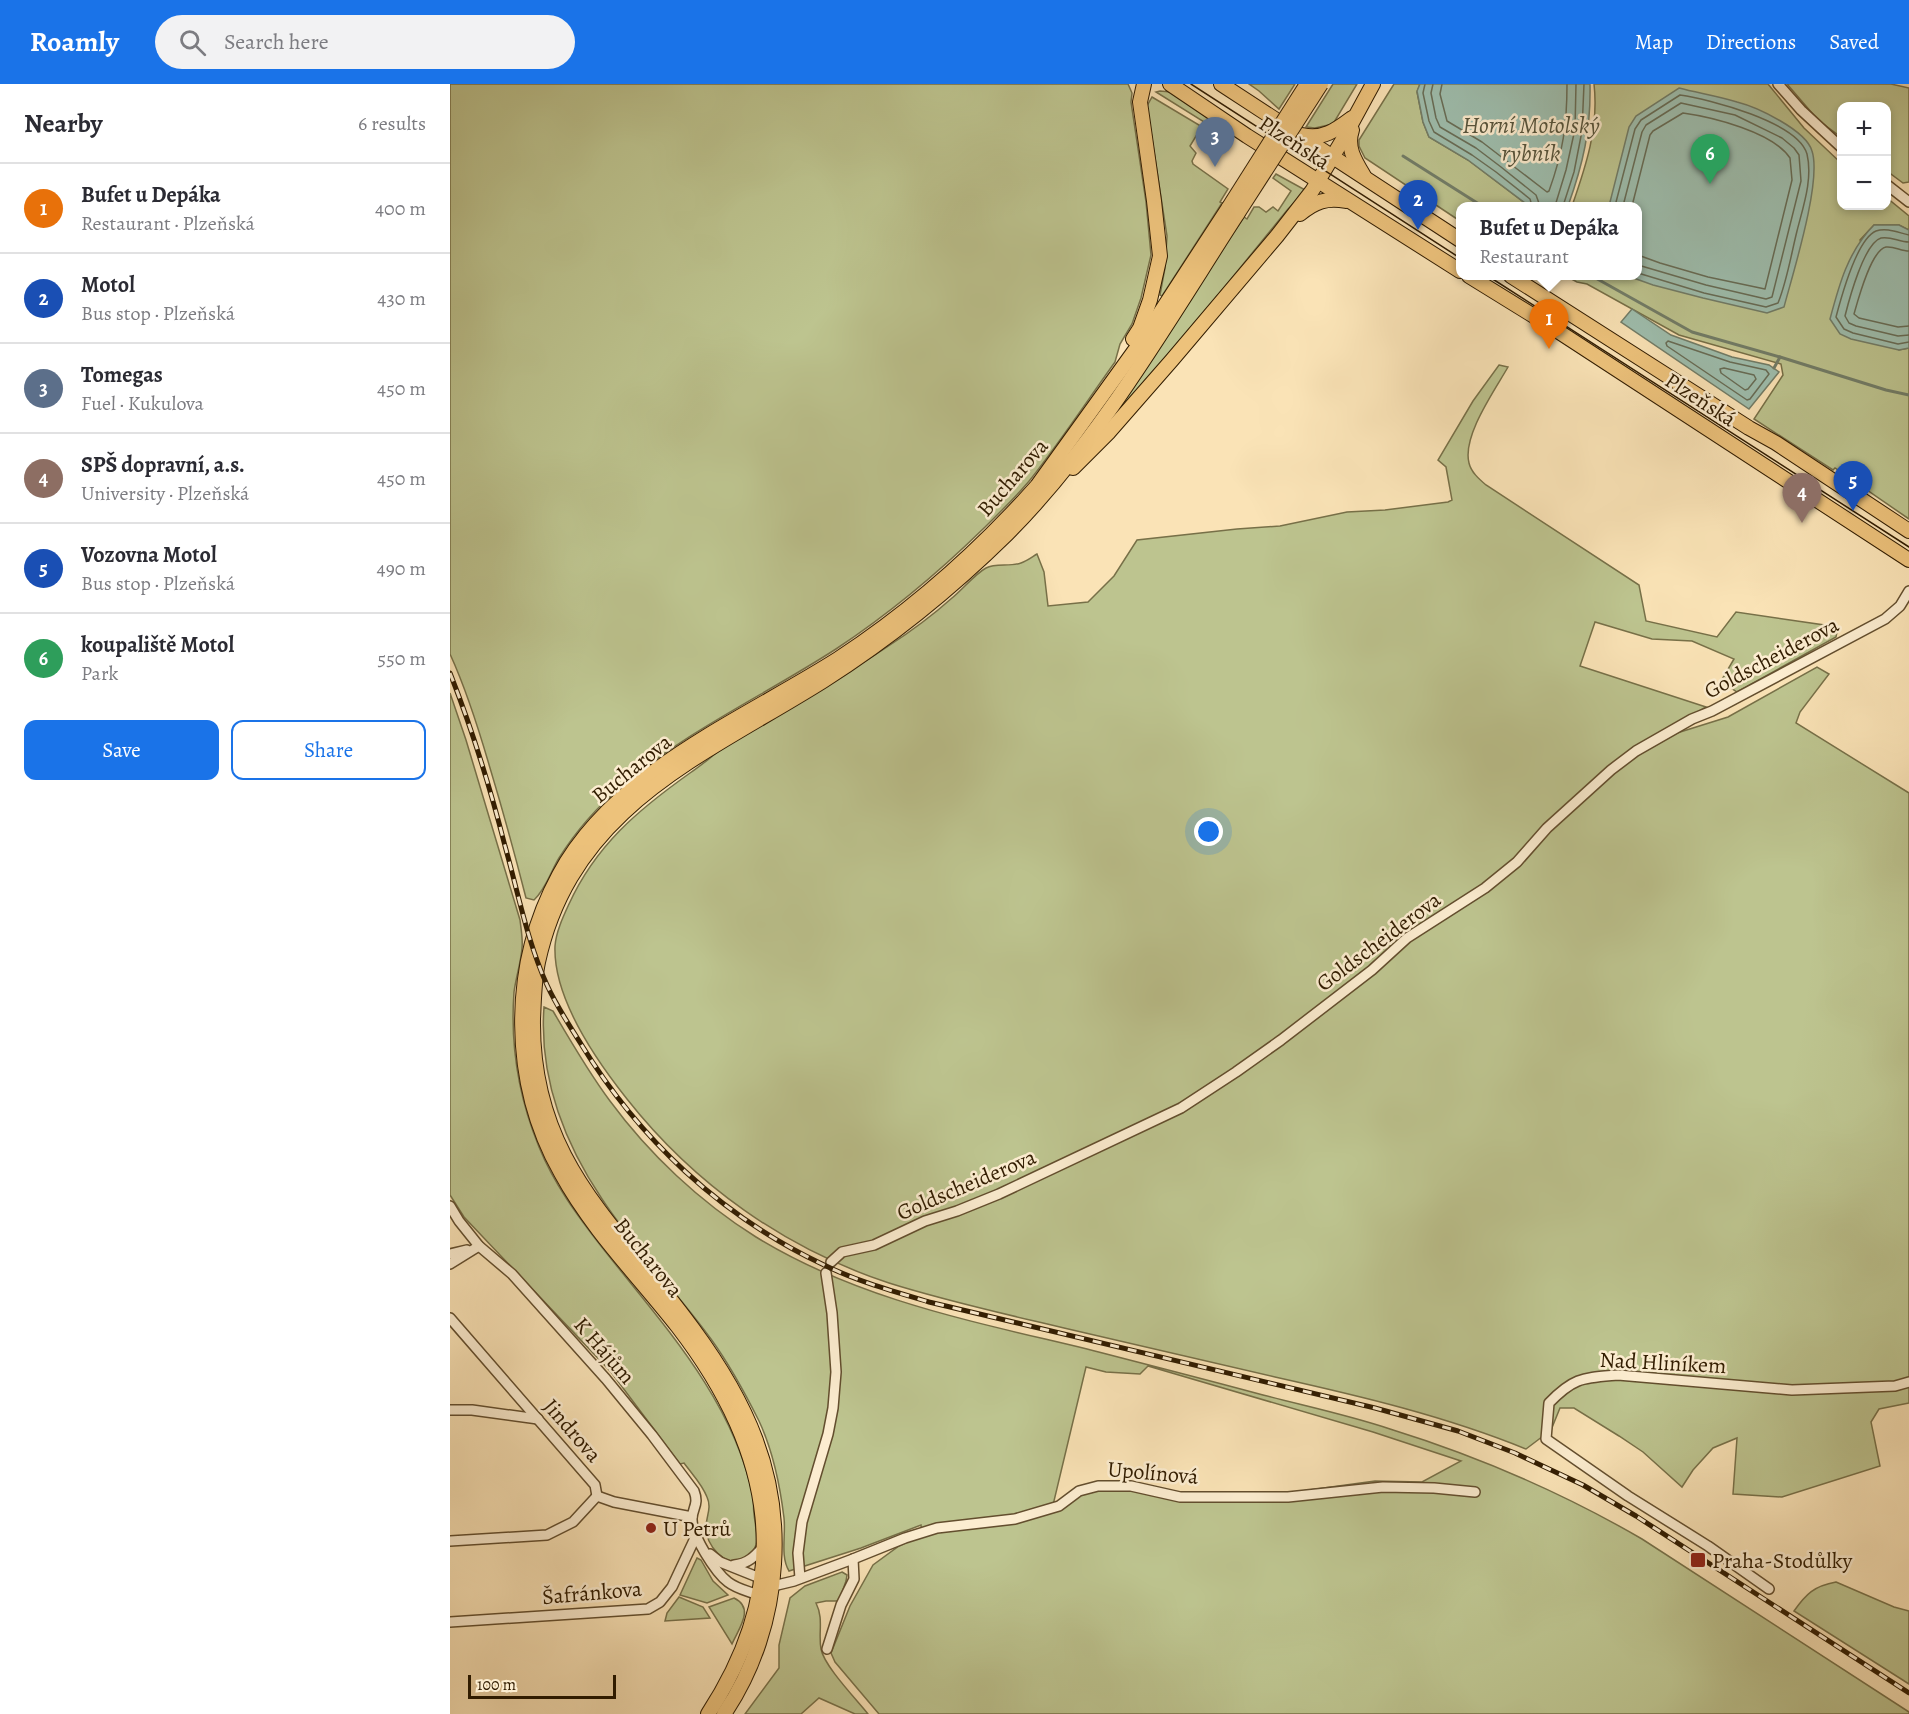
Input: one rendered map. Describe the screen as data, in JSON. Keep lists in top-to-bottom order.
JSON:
{
  "streets": {
    "main road": ["Plzeňská", "Bucharova"],
    "street": [
      "Goldscheiderova",
      "K Hájům",
      "Nad Hliníkem",
      "Jindrova",
      "Upolínová",
      "Šafránkova"
    ]
  },
  "crossings": [
    ["Bucharova", "K Hájům"],
    ["Bucharova", "Upolínová"],
    ["K Hájům", "Jindrova"],
    ["K Hájům", "Upolínová"],
    ["K Hájům", "Šafránkova"]
  ],
  "water": ["Horní Motolský rybník"],
  "places": {
    "other": ["U Petrů"],
    "transit": ["Praha-Stodůlky"]
  },
  "scale_bar": "100 m",
  "page": {
    "header": "Roamly",
    "search": "Search here",
    "nav": ["Map", "Directions", "Saved"],
    "heading": ["Nearby", "6 results"],
    "map_buttons": ["+", "−"],
    "pins": [
      "3",
      "6",
      "2",
      "1",
      "5",
      "4"
    ],
    "list": [
      {
        "mark": "1",
        "name": "Bufet u Depáka",
        "note": "Restaurant · Plzeňská",
        "value": "400 m"
      },
      {
        "mark": "2",
        "name": "Motol",
        "note": "Bus stop · Plzeňská",
        "value": "430 m"
      },
      {
        "mark": "3",
        "name": "Tomegas",
        "note": "Fuel · Kukulova",
        "value": "450 m"
      },
      {
        "mark": "4",
        "name": "SPŠ dopravní, a.s.",
        "note": "University · Plzeňská",
        "value": "450 m"
      },
      {
        "mark": "5",
        "name": "Vozovna Motol",
        "note": "Bus stop · Plzeňská",
        "value": "490 m"
      },
      {
        "mark": "6",
        "name": "koupaliště Motol",
        "note": "Park",
        "value": "550 m"
      }
    ],
    "popup": ["Bufet u Depáka", "Restaurant"],
    "buttons": ["Save", "Share"],
    "scale": "100 m"
  }
}
